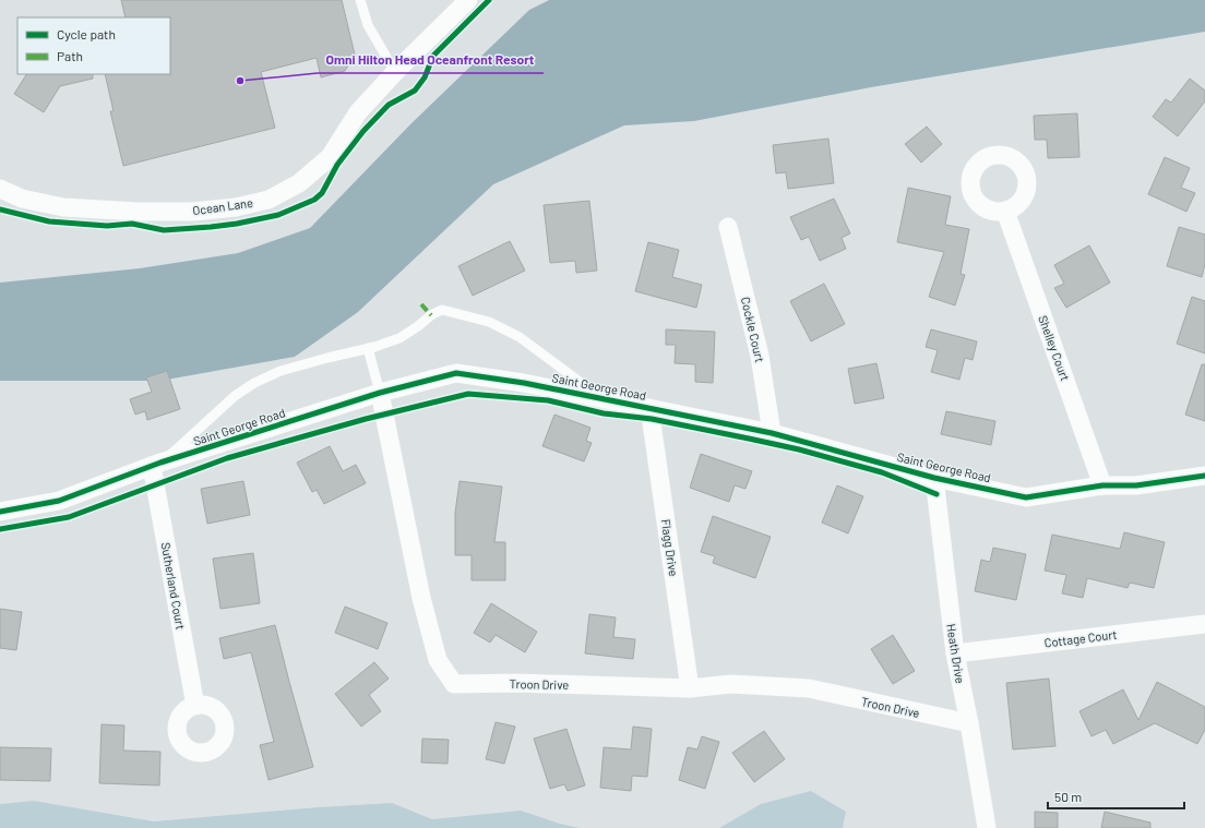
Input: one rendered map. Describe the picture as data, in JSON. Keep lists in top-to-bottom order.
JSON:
{
  "streets": {
    "street": [
      "Ocean Lane",
      "Cockle Court",
      "Shelley Court",
      "Saint George Road",
      "Flagg Drive",
      "Sutherland Court",
      "Cottage Court",
      "Heath Drive",
      "Troon Drive"
    ]
  },
  "crossings": [
    ["Cockle Court", "Saint George Road"],
    ["Shelley Court", "Saint George Road"],
    ["Saint George Road", "Flagg Drive"],
    ["Saint George Road", "Sutherland Court"],
    ["Saint George Road", "Heath Drive"],
    ["Saint George Road", "Troon Drive"],
    ["Flagg Drive", "Troon Drive"],
    ["Cottage Court", "Heath Drive"],
    ["Heath Drive", "Troon Drive"]
  ],
  "places": ["Omni Hilton Head Oceanfront Resort"],
  "legend": ["Cycle path", "Path"],
  "scale_bar": "50 m"
}
